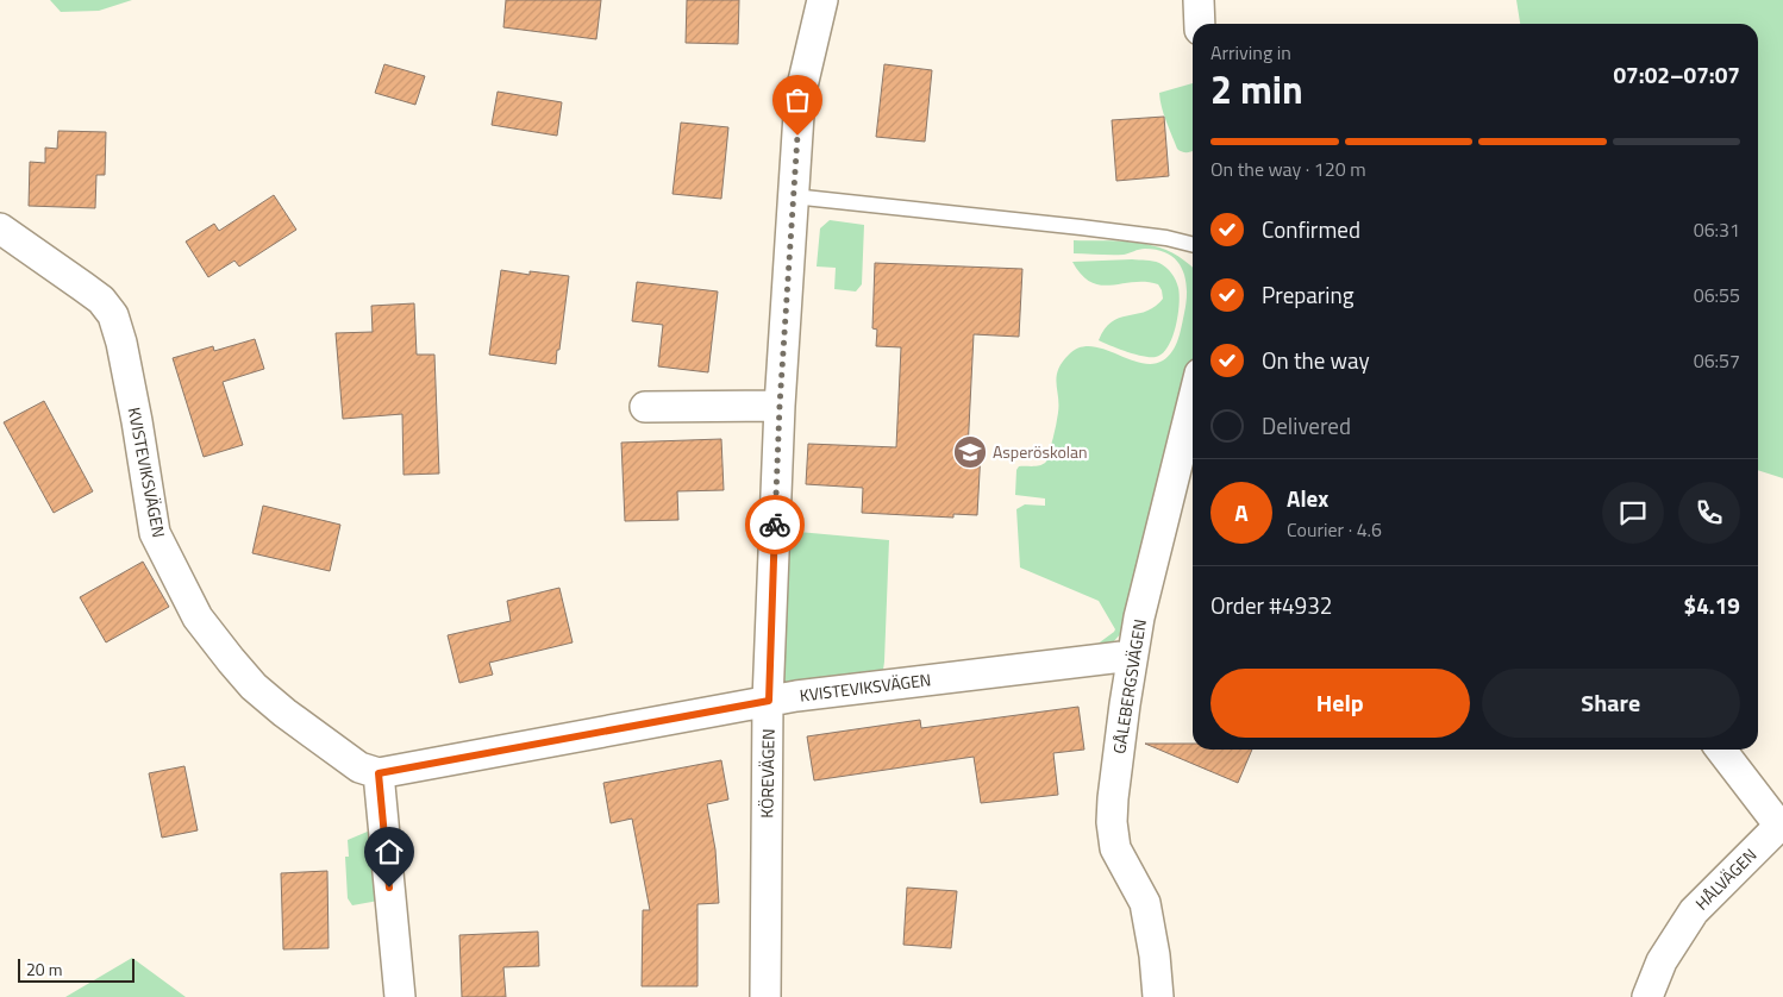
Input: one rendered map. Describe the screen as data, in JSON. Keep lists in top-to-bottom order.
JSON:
{
  "streets": {
    "street": [
      "KVISTEVIKSVÄGEN",
      "GÅLEBERGSVÄGEN",
      "KÖREVÄGEN",
      "HÅLVÄGEN"
    ]
  },
  "crossings": [
    ["KVISTEVIKSVÄGEN", "GÅLEBERGSVÄGEN"],
    ["KVISTEVIKSVÄGEN", "KÖREVÄGEN"]
  ],
  "places": {
    "school or university": ["Asperöskolan"]
  },
  "scale_bar": "20 m",
  "page": {
    "heading": ["2 min", "Arriving in", "07:02–07:07"],
    "panel": [
      "Alex",
      "Courier · 4.6",
      "Order #4932",
      "$4.19"
    ],
    "bar": "On the way · 120 m",
    "list": [
      ["Confirmed", "06:31"],
      ["Preparing", "06:55"],
      ["On the way", "06:57"],
      "Delivered"
    ],
    "round": "A",
    "buttons": ["Help", "Share"],
    "scale": "20 m"
  }
}
